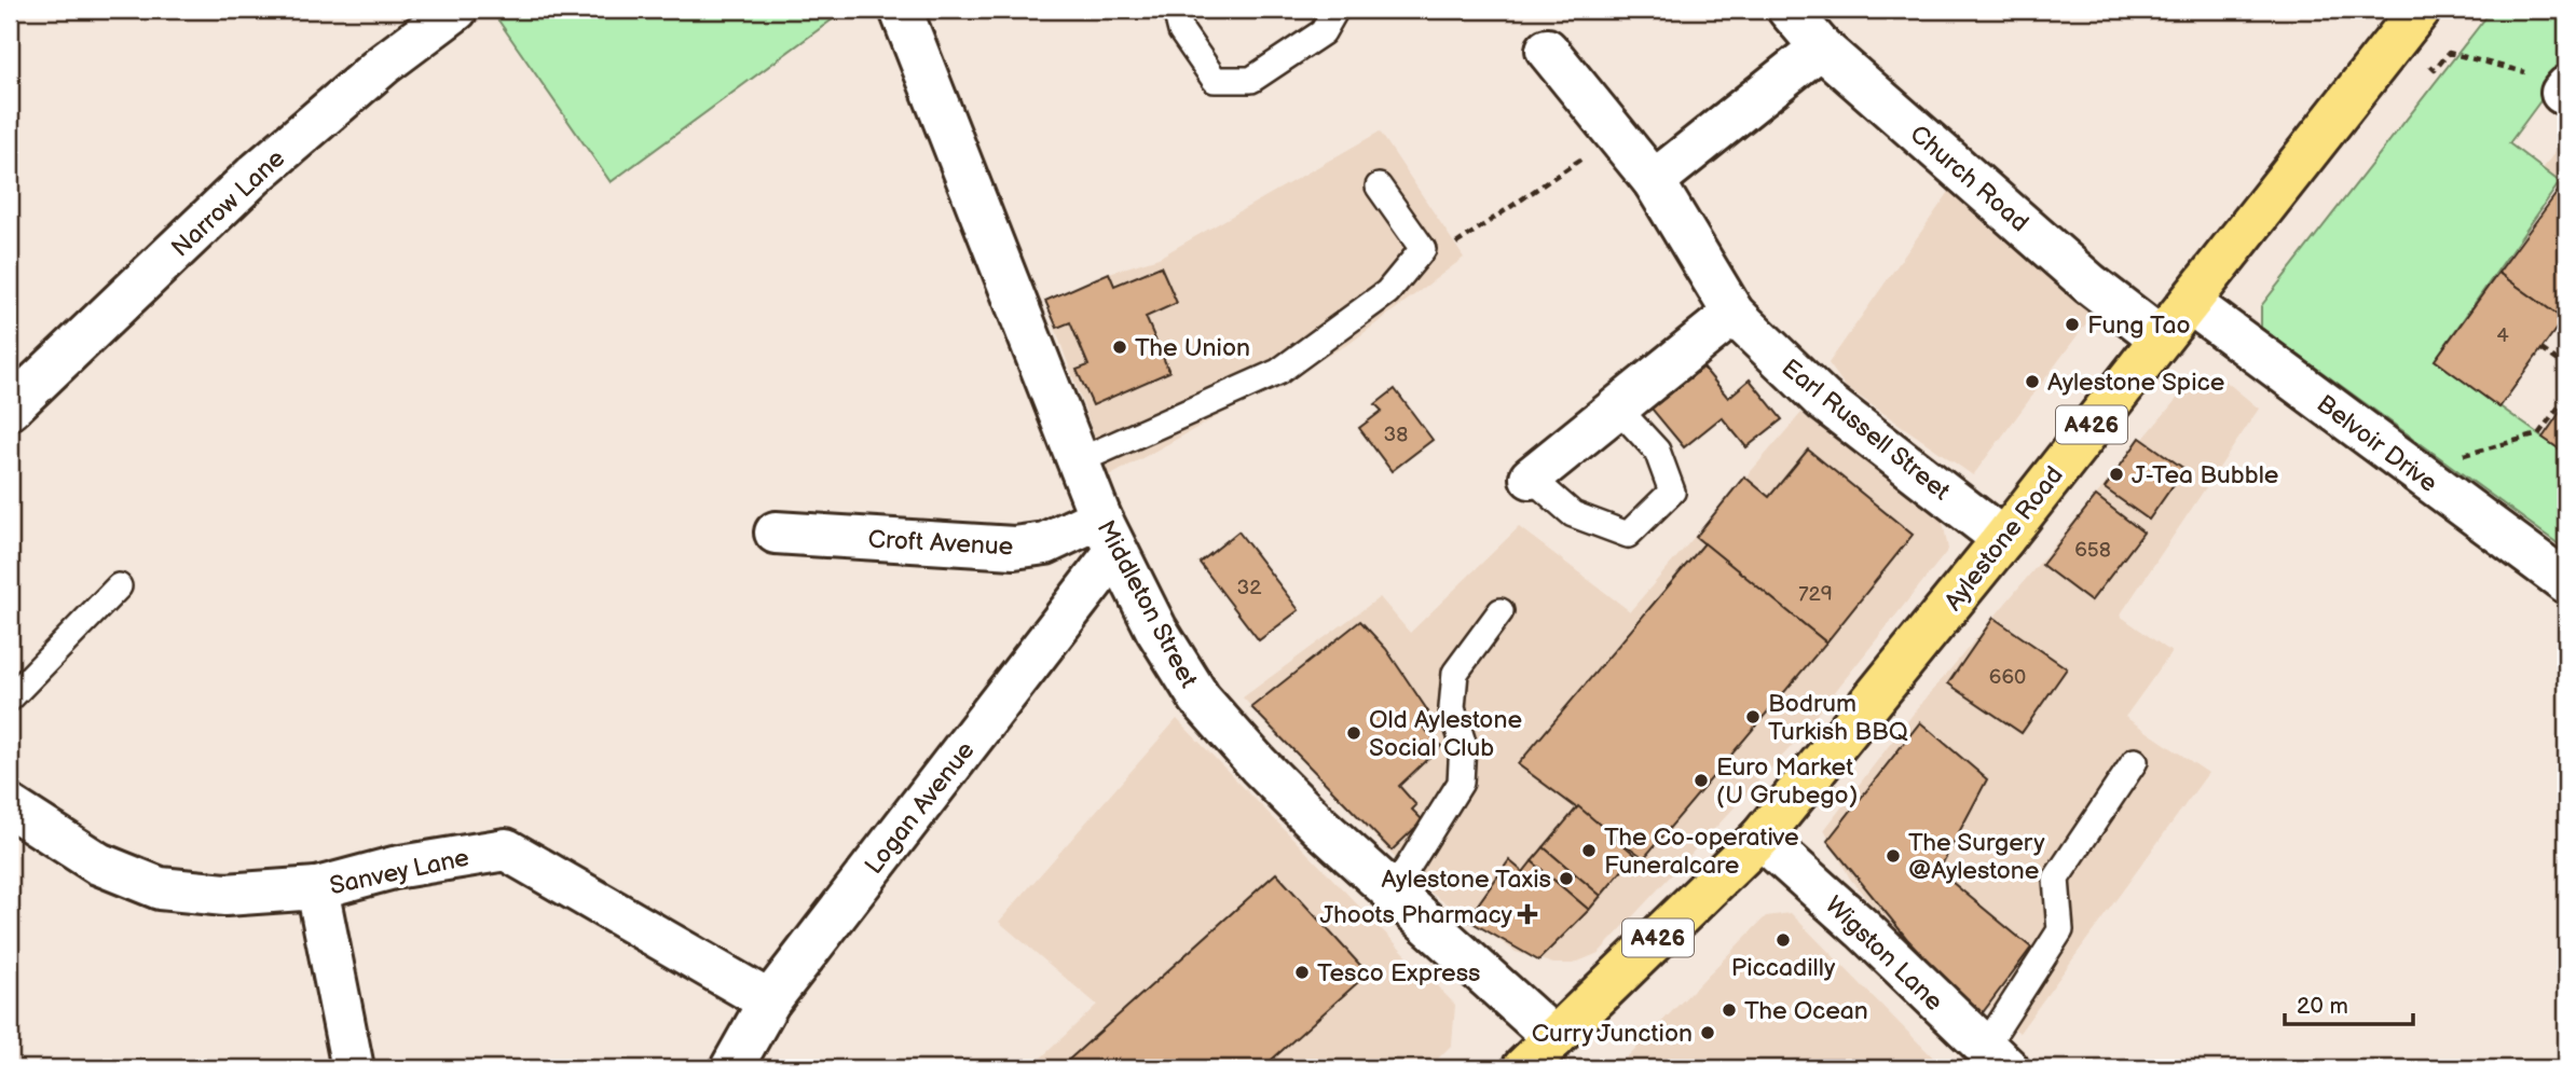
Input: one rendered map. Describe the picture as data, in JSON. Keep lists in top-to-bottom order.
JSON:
{
  "streets": {
    "main road": ["A426", "Aylestone Road"],
    "street": [
      "Church Road",
      "Narrow Lane",
      "Earl Russell Street",
      "Belvoir Drive",
      "Croft Avenue",
      "Middleton Street",
      "Logan Avenue",
      "Sanvey Lane",
      "Wigston Lane"
    ]
  },
  "crossings": [
    ["Church Road", "Aylestone Road"],
    ["A426", "Aylestone Road"],
    ["A426", "Middleton Street"],
    ["Earl Russell Street", "Aylestone Road"],
    ["Belvoir Drive", "Aylestone Road"],
    ["Aylestone Road", "Middleton Street"],
    ["Aylestone Road", "Wigston Lane"],
    ["Croft Avenue", "Middleton Street"],
    ["Croft Avenue", "Logan Avenue"],
    ["Middleton Street", "Logan Avenue"],
    ["Logan Avenue", "Sanvey Lane"]
  ],
  "places": {
    "other": [
      "Fung Tao",
      "The Union",
      "Aylestone Spice",
      "J-Tea Bubble",
      "Bodrum Turkish BBQ",
      "Old Aylestone Social Club",
      "Euro Market (U Grubego)",
      "The Co-operative Funeralcare",
      "The Surgery @Aylestone",
      "Aylestone Taxis",
      "Piccadilly",
      "Tesco Express",
      "The Ocean",
      "Curry Junction"
    ],
    "health": ["Jhoots Pharmacy"]
  },
  "house_numbers": [
    "4",
    "38",
    "658",
    "32",
    "729",
    "660"
  ],
  "scale_bar": "20 m"
}
